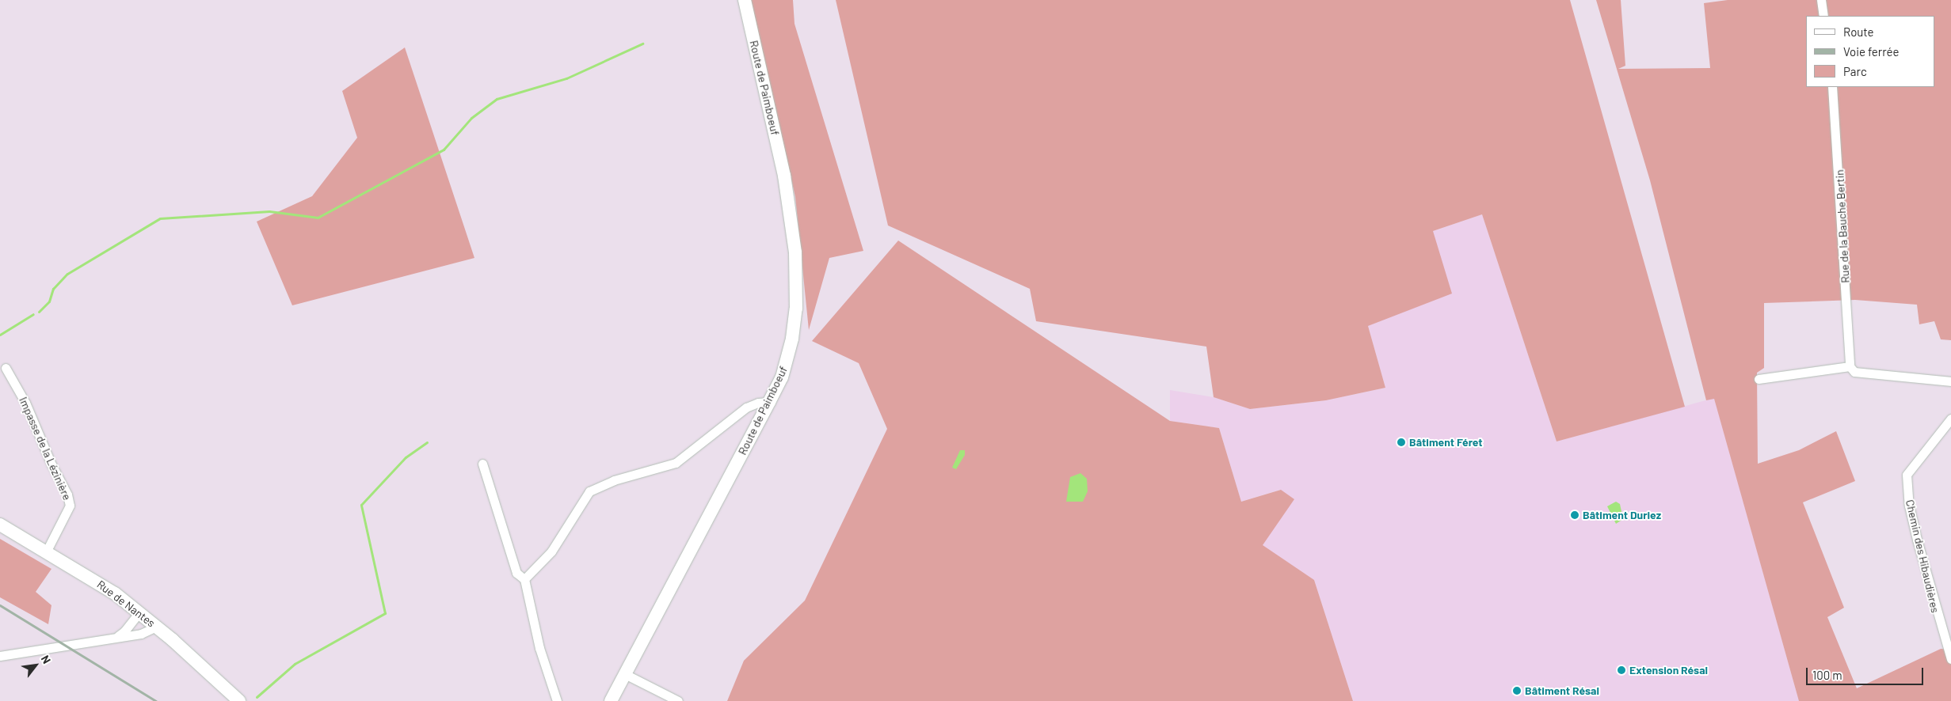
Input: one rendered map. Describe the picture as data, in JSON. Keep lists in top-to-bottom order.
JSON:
{
  "streets": {
    "street": [
      "Route de Paimboeuf",
      "Rue de la Bauche Bertin",
      "Impasse de la Lézinière",
      "Chemin des Hibaudières",
      "Rue de Nantes"
    ]
  },
  "crossings": [
    ["Impasse de la Lézinière", "Rue de Nantes"]
  ],
  "places": [
    "Bâtiment Féret",
    "Bâtiment Duriez",
    "Extension Résal",
    "Bâtiment Résal"
  ],
  "legend": ["Route", "Voie ferrée", "Parc"],
  "scale_bar": "100 m",
  "north": "top right"
}
